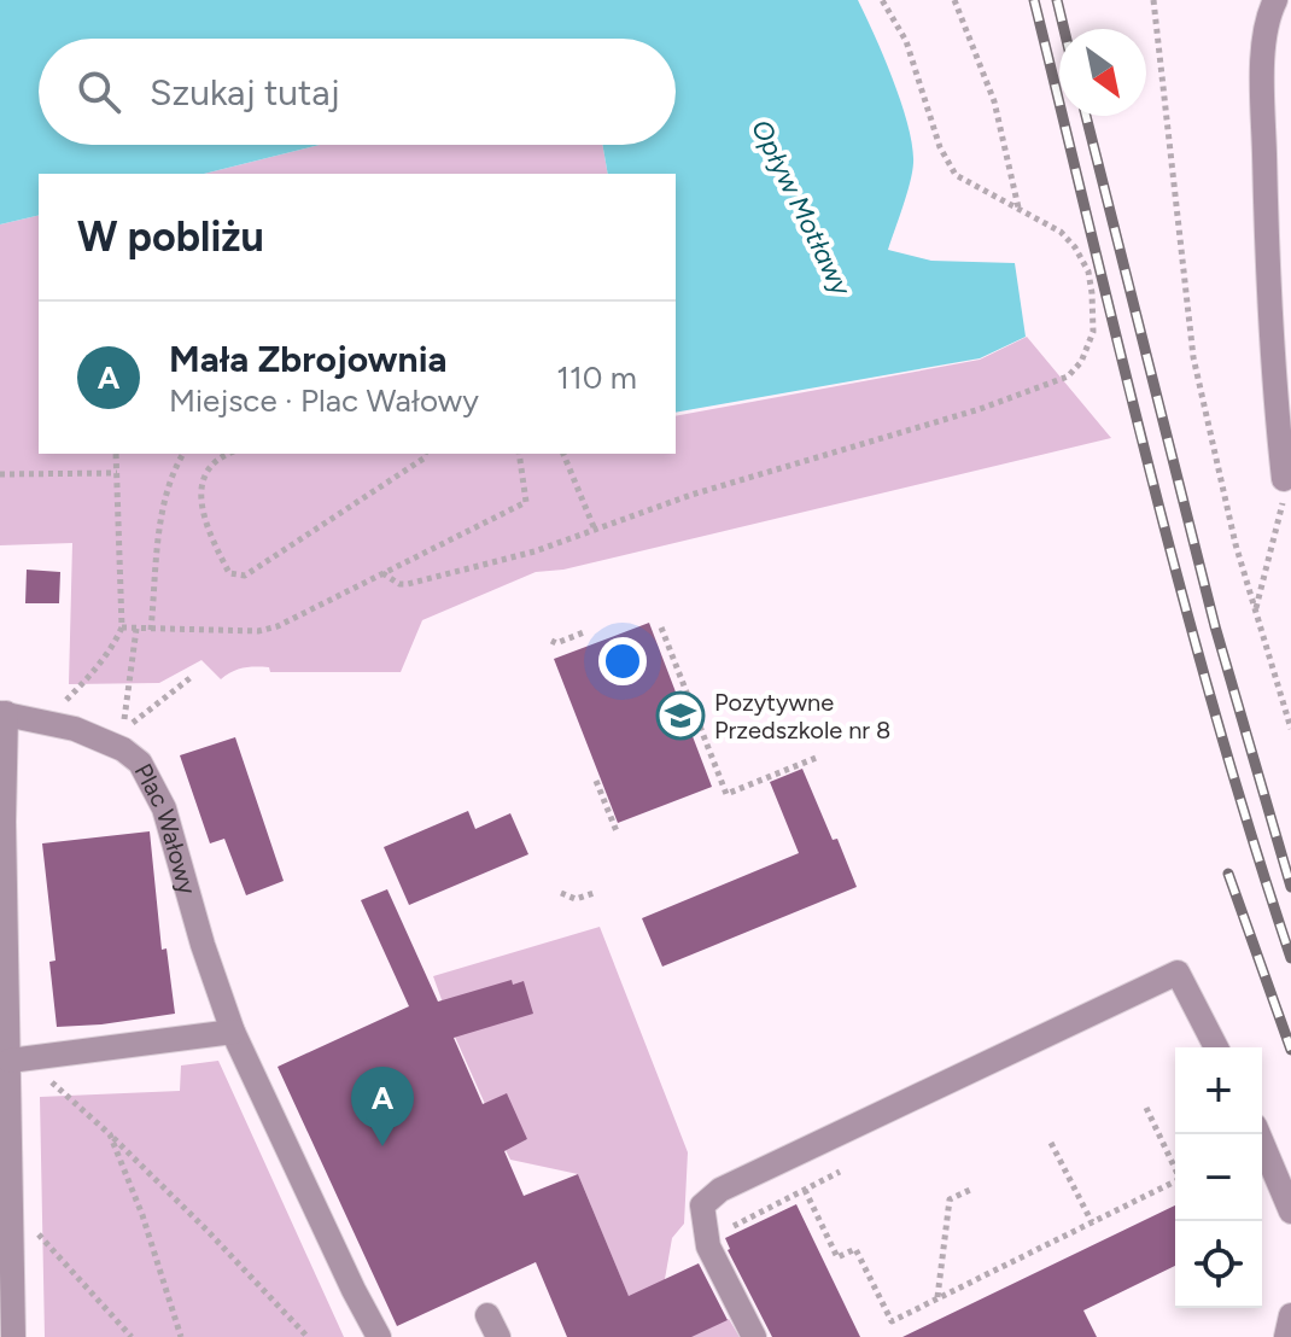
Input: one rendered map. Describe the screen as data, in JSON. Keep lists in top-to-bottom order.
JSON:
{
  "streets": {
    "street": ["Plac Wałowy"]
  },
  "water": ["Opływ Motławy"],
  "places": {
    "school or university": ["Pozytywne Przedszkole nr 8"]
  },
  "north": "bottom right",
  "page": {
    "search": "Szukaj tutaj",
    "heading": "W pobliżu",
    "list": [
      {
        "mark": "A",
        "name": "Mała Zbrojownia",
        "note": "Miejsce · Plac Wałowy",
        "value": "110 m"
      }
    ],
    "map_buttons": ["+", "−"],
    "pins": "A"
  }
}
